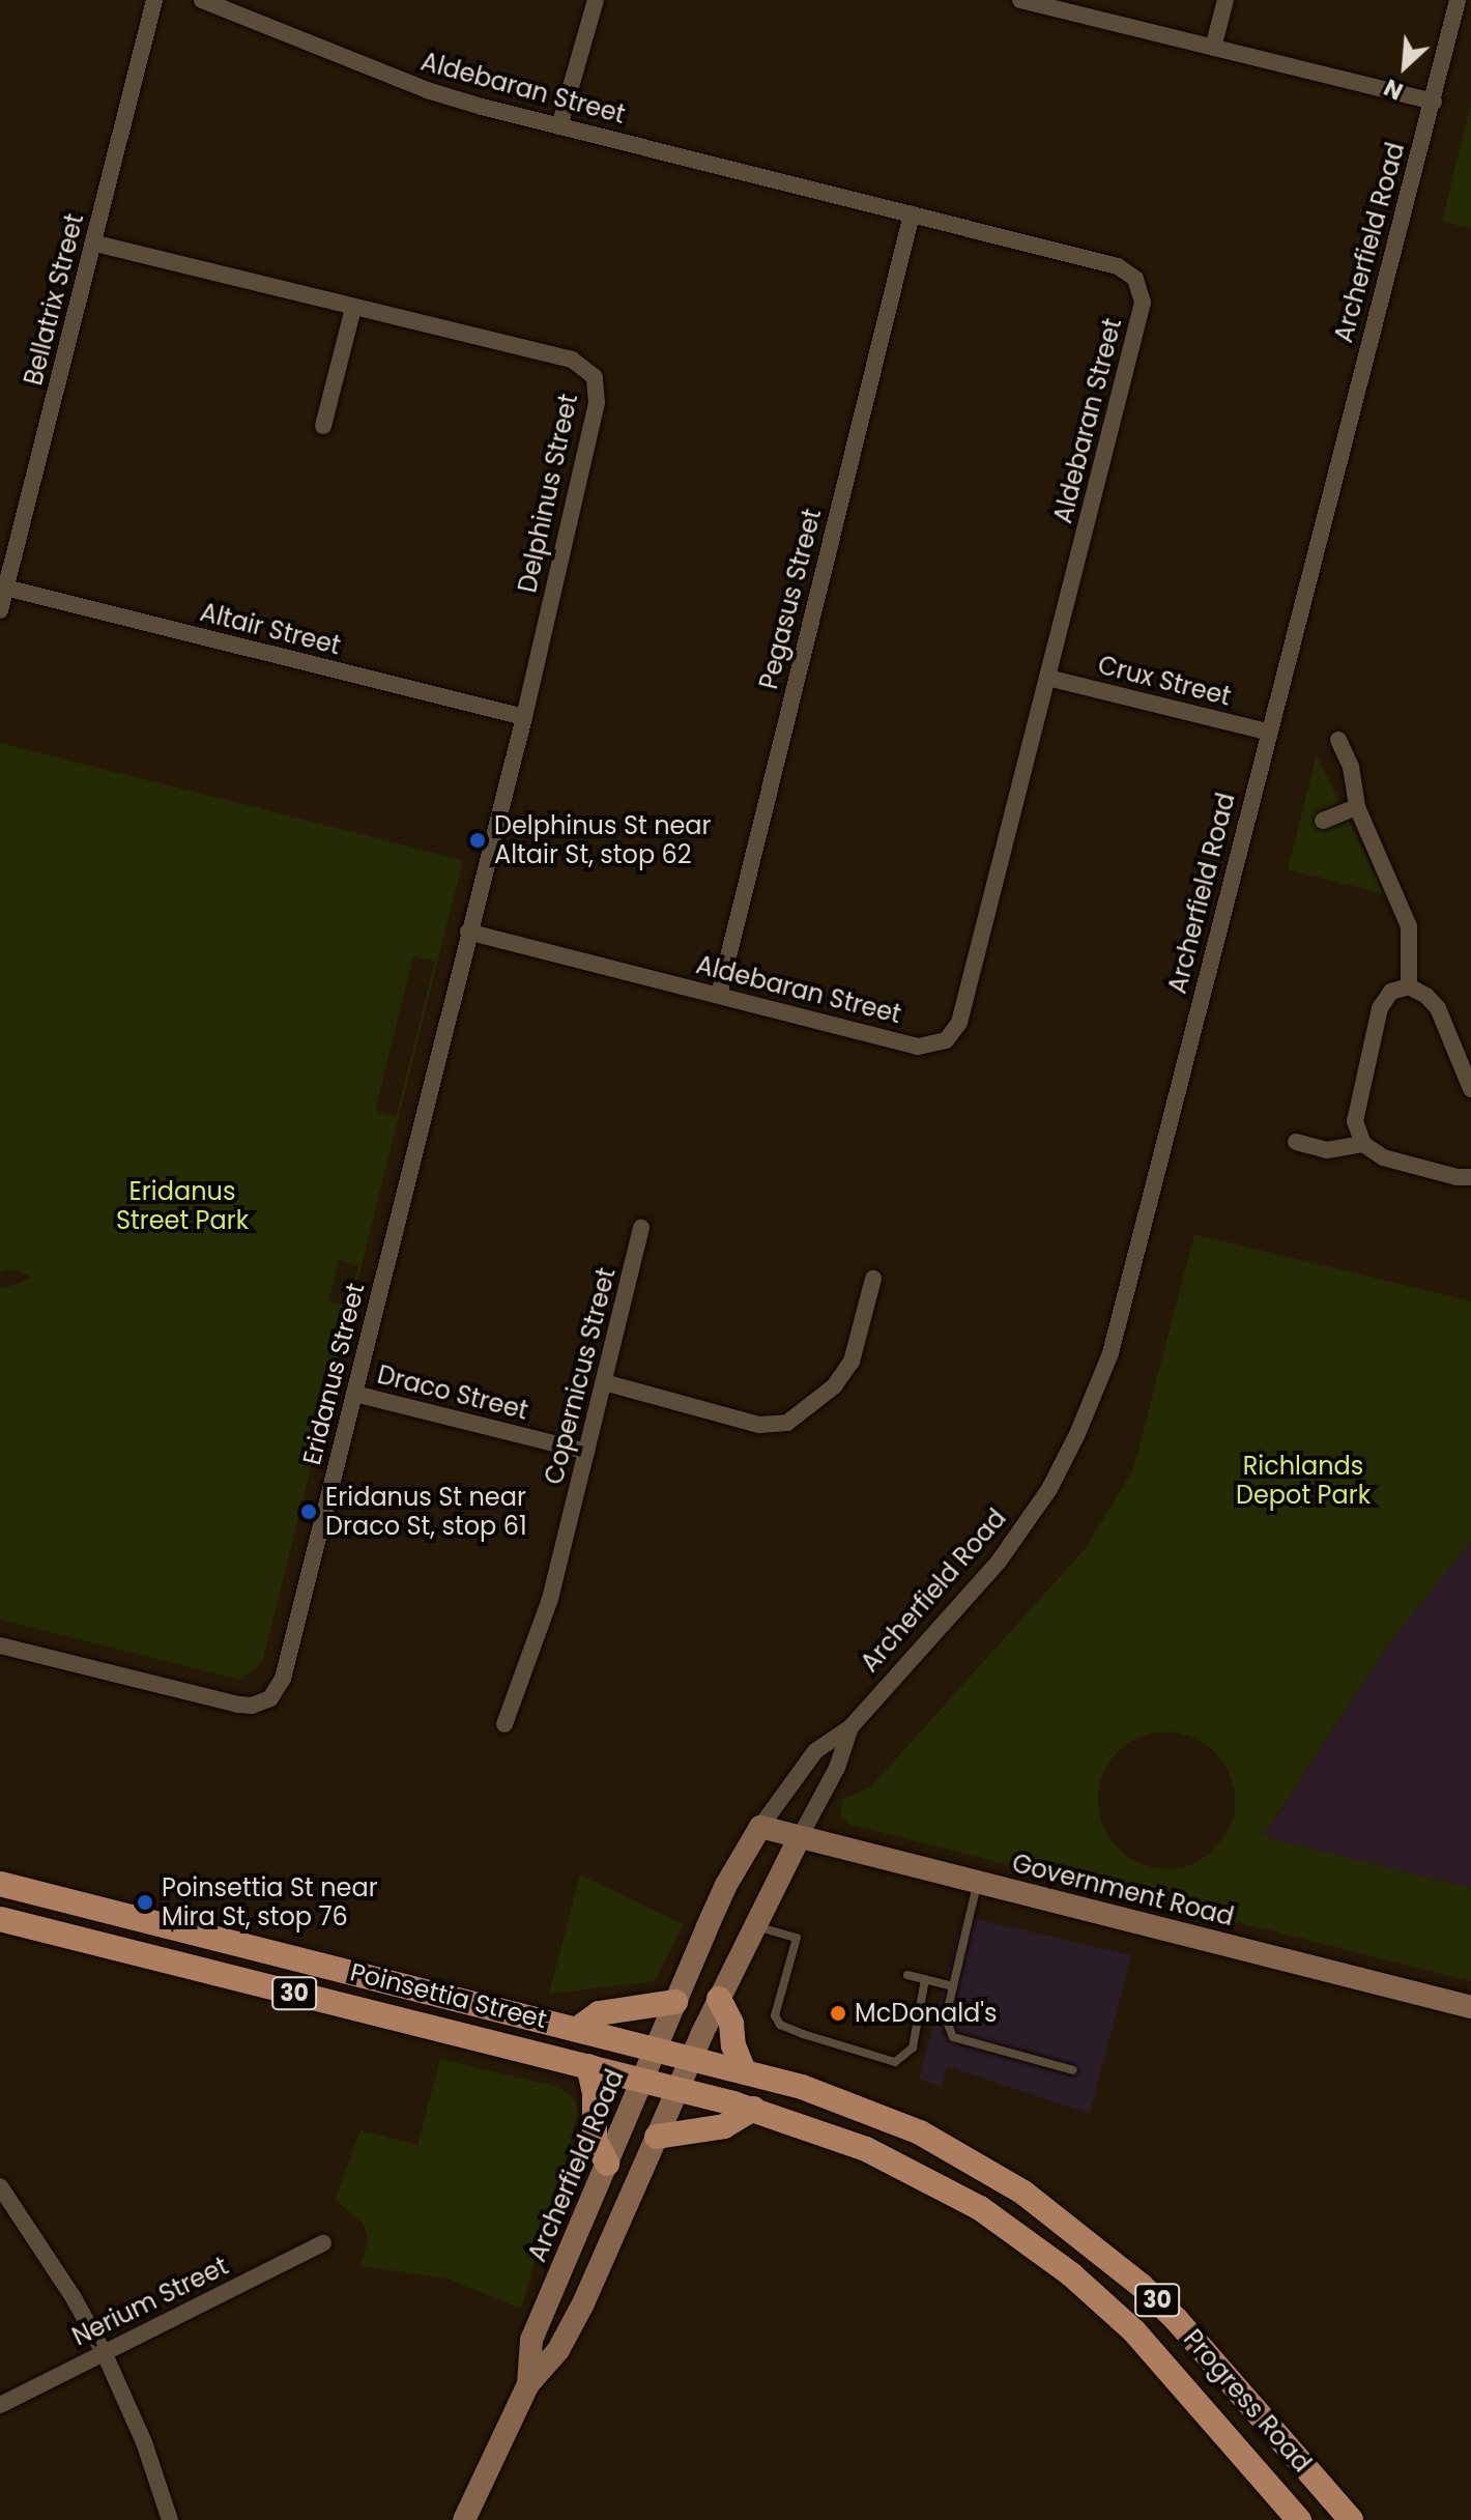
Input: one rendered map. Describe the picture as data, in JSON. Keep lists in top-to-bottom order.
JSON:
{
  "streets": {
    "main road": ["30", "Poinsettia Street", "Progress Road"],
    "street": [
      "Aldebaran Street",
      "Archerfield Road",
      "Bellatrix Street",
      "Delphinus Street",
      "Pegasus Street",
      "Altair Street",
      "Crux Street",
      "Eridanus Street",
      "Copernicus Street",
      "Draco Street",
      "Government Road",
      "Nerium Street"
    ]
  },
  "crossings": [
    ["Aldebaran Street", "Delphinus Street"],
    ["Aldebaran Street", "Pegasus Street"],
    ["Aldebaran Street", "Crux Street"],
    ["Aldebaran Street", "Eridanus Street"],
    ["Archerfield Road", "Crux Street"],
    ["Archerfield Road", "Government Road"],
    ["Archerfield Road", "Poinsettia Street"],
    ["Archerfield Road", "Progress Road"],
    ["Bellatrix Street", "Delphinus Street"],
    ["Bellatrix Street", "Altair Street"],
    ["Delphinus Street", "Altair Street"],
    ["Delphinus Street", "Eridanus Street"],
    ["Eridanus Street", "Draco Street"],
    ["Copernicus Street", "Draco Street"],
    ["Poinsettia Street", "Progress Road"]
  ],
  "parks": ["Eridanus Street Park", "Richlands Depot Park"],
  "places": [
    "Delphinus St near Altair St, stop 62",
    "Eridanus St near Draco St, stop 61",
    "Poinsettia St near Mira St, stop 76",
    "McDonald's"
  ],
  "north": "bottom left"
}
